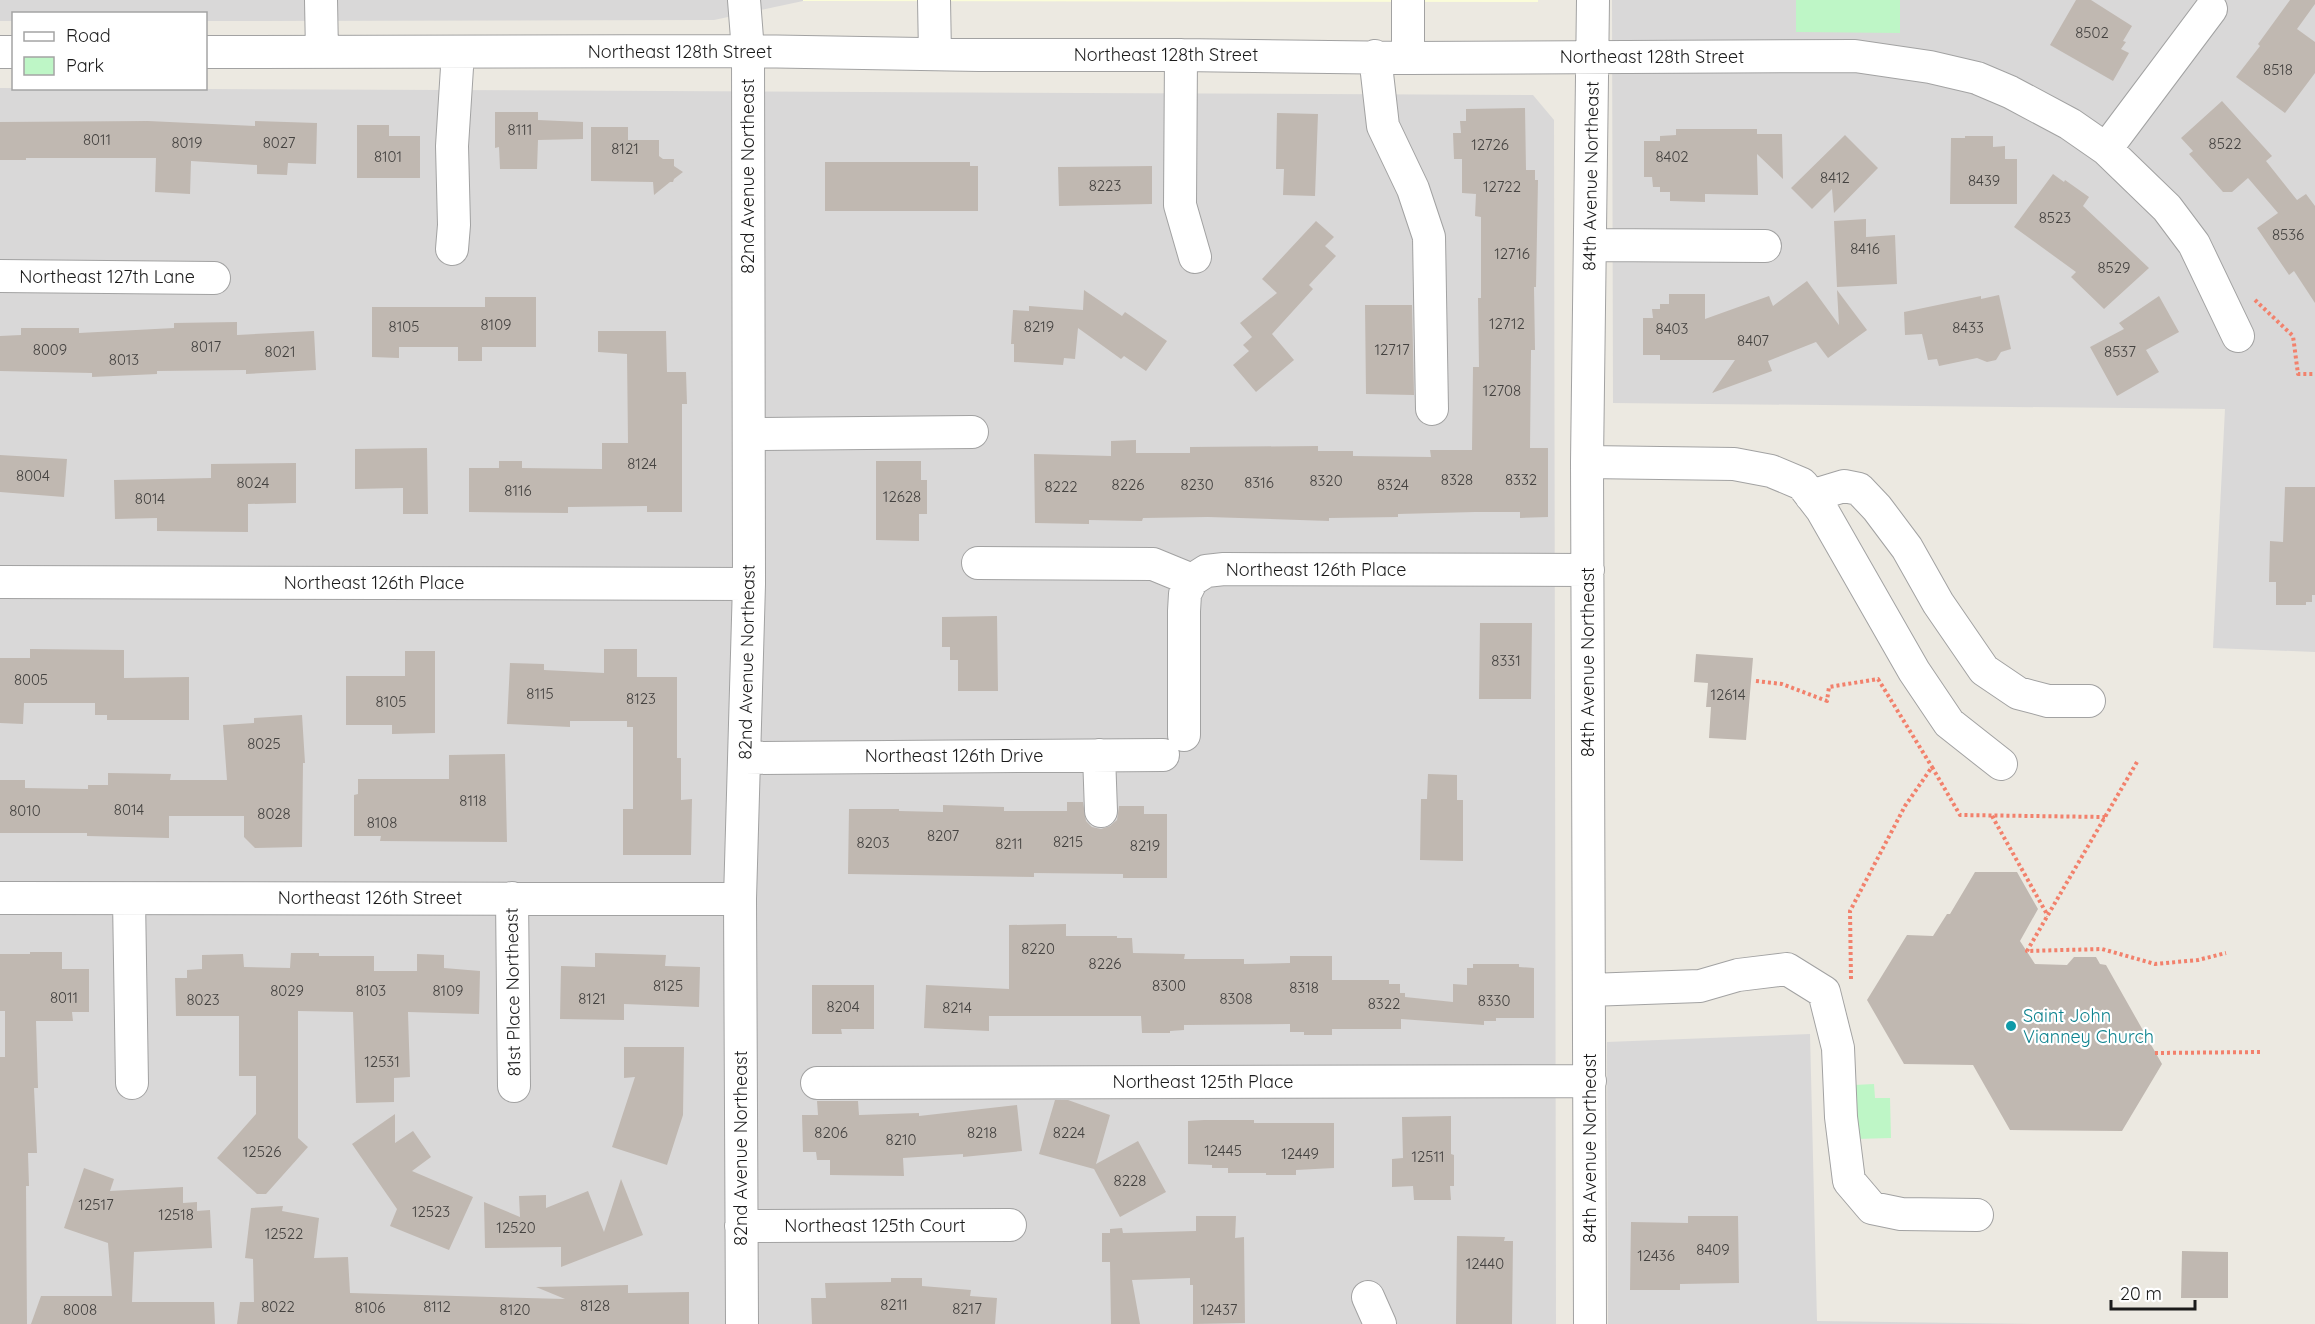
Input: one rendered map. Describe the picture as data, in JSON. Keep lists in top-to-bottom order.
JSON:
{
  "streets": {
    "street": [
      "Northeast 128th Street",
      "82nd Avenue Northeast",
      "84th Avenue Northeast",
      "Northeast 127th Lane",
      "Northeast 126th Place",
      "Northeast 126th Drive",
      "Northeast 126th Street",
      "81st Place Northeast",
      "Northeast 125th Place",
      "Northeast 125th Court"
    ]
  },
  "crossings": [
    ["Northeast 128th Street", "82nd Avenue Northeast"],
    ["Northeast 128th Street", "84th Avenue Northeast"],
    ["82nd Avenue Northeast", "Northeast 126th Place"],
    ["82nd Avenue Northeast", "Northeast 126th Drive"],
    ["82nd Avenue Northeast", "Northeast 126th Street"],
    ["82nd Avenue Northeast", "Northeast 125th Court"],
    ["84th Avenue Northeast", "Northeast 126th Place"],
    ["84th Avenue Northeast", "Northeast 125th Place"],
    ["Northeast 126th Place", "Northeast 126th Drive"],
    ["Northeast 126th Street", "81st Place Northeast"]
  ],
  "places": ["Saint John Vianney Church"],
  "house_numbers": [
    "8502",
    "8518",
    "8111",
    "8011",
    "8019",
    "8027",
    "8522",
    "12726",
    "8121",
    "8101",
    "8402",
    "8412",
    "8439",
    "8223",
    "12722",
    "8523",
    "8536",
    "8416",
    "12716",
    "8529",
    "12712",
    "8109",
    "8105",
    "8219",
    "8433",
    "8403",
    "8407",
    "8017",
    "8009",
    "12717",
    "8021",
    "8537",
    "8013",
    "12708",
    "8124",
    "8004",
    "8328",
    "8332",
    "8320",
    "8024",
    "8316",
    "8226",
    "8230",
    "8324",
    "8222",
    "8116",
    "12628",
    "8014",
    "8331",
    "8005",
    "8115",
    "12614",
    "8123",
    "8105",
    "8025",
    "8118",
    "8014",
    "8010",
    "8028",
    "8108",
    "8207",
    "8215",
    "8203",
    "8211",
    "8219",
    "8220",
    "8226",
    "8125",
    "8300",
    "8318",
    "8029",
    "8103",
    "8109",
    "8011",
    "8121",
    "8308",
    "8023",
    "8330",
    "8322",
    "8204",
    "8214",
    "12531",
    "8206",
    "8218",
    "8224",
    "8210",
    "12445",
    "12526",
    "12449",
    "12511",
    "8228",
    "12517",
    "12523",
    "12518",
    "12520",
    "12522",
    "8409",
    "12436",
    "12440",
    "8211",
    "8128",
    "8022",
    "8112",
    "8106",
    "8217",
    "8008",
    "8120",
    "12437"
  ],
  "legend": ["Road", "Park"],
  "scale_bar": "20 m"
}
